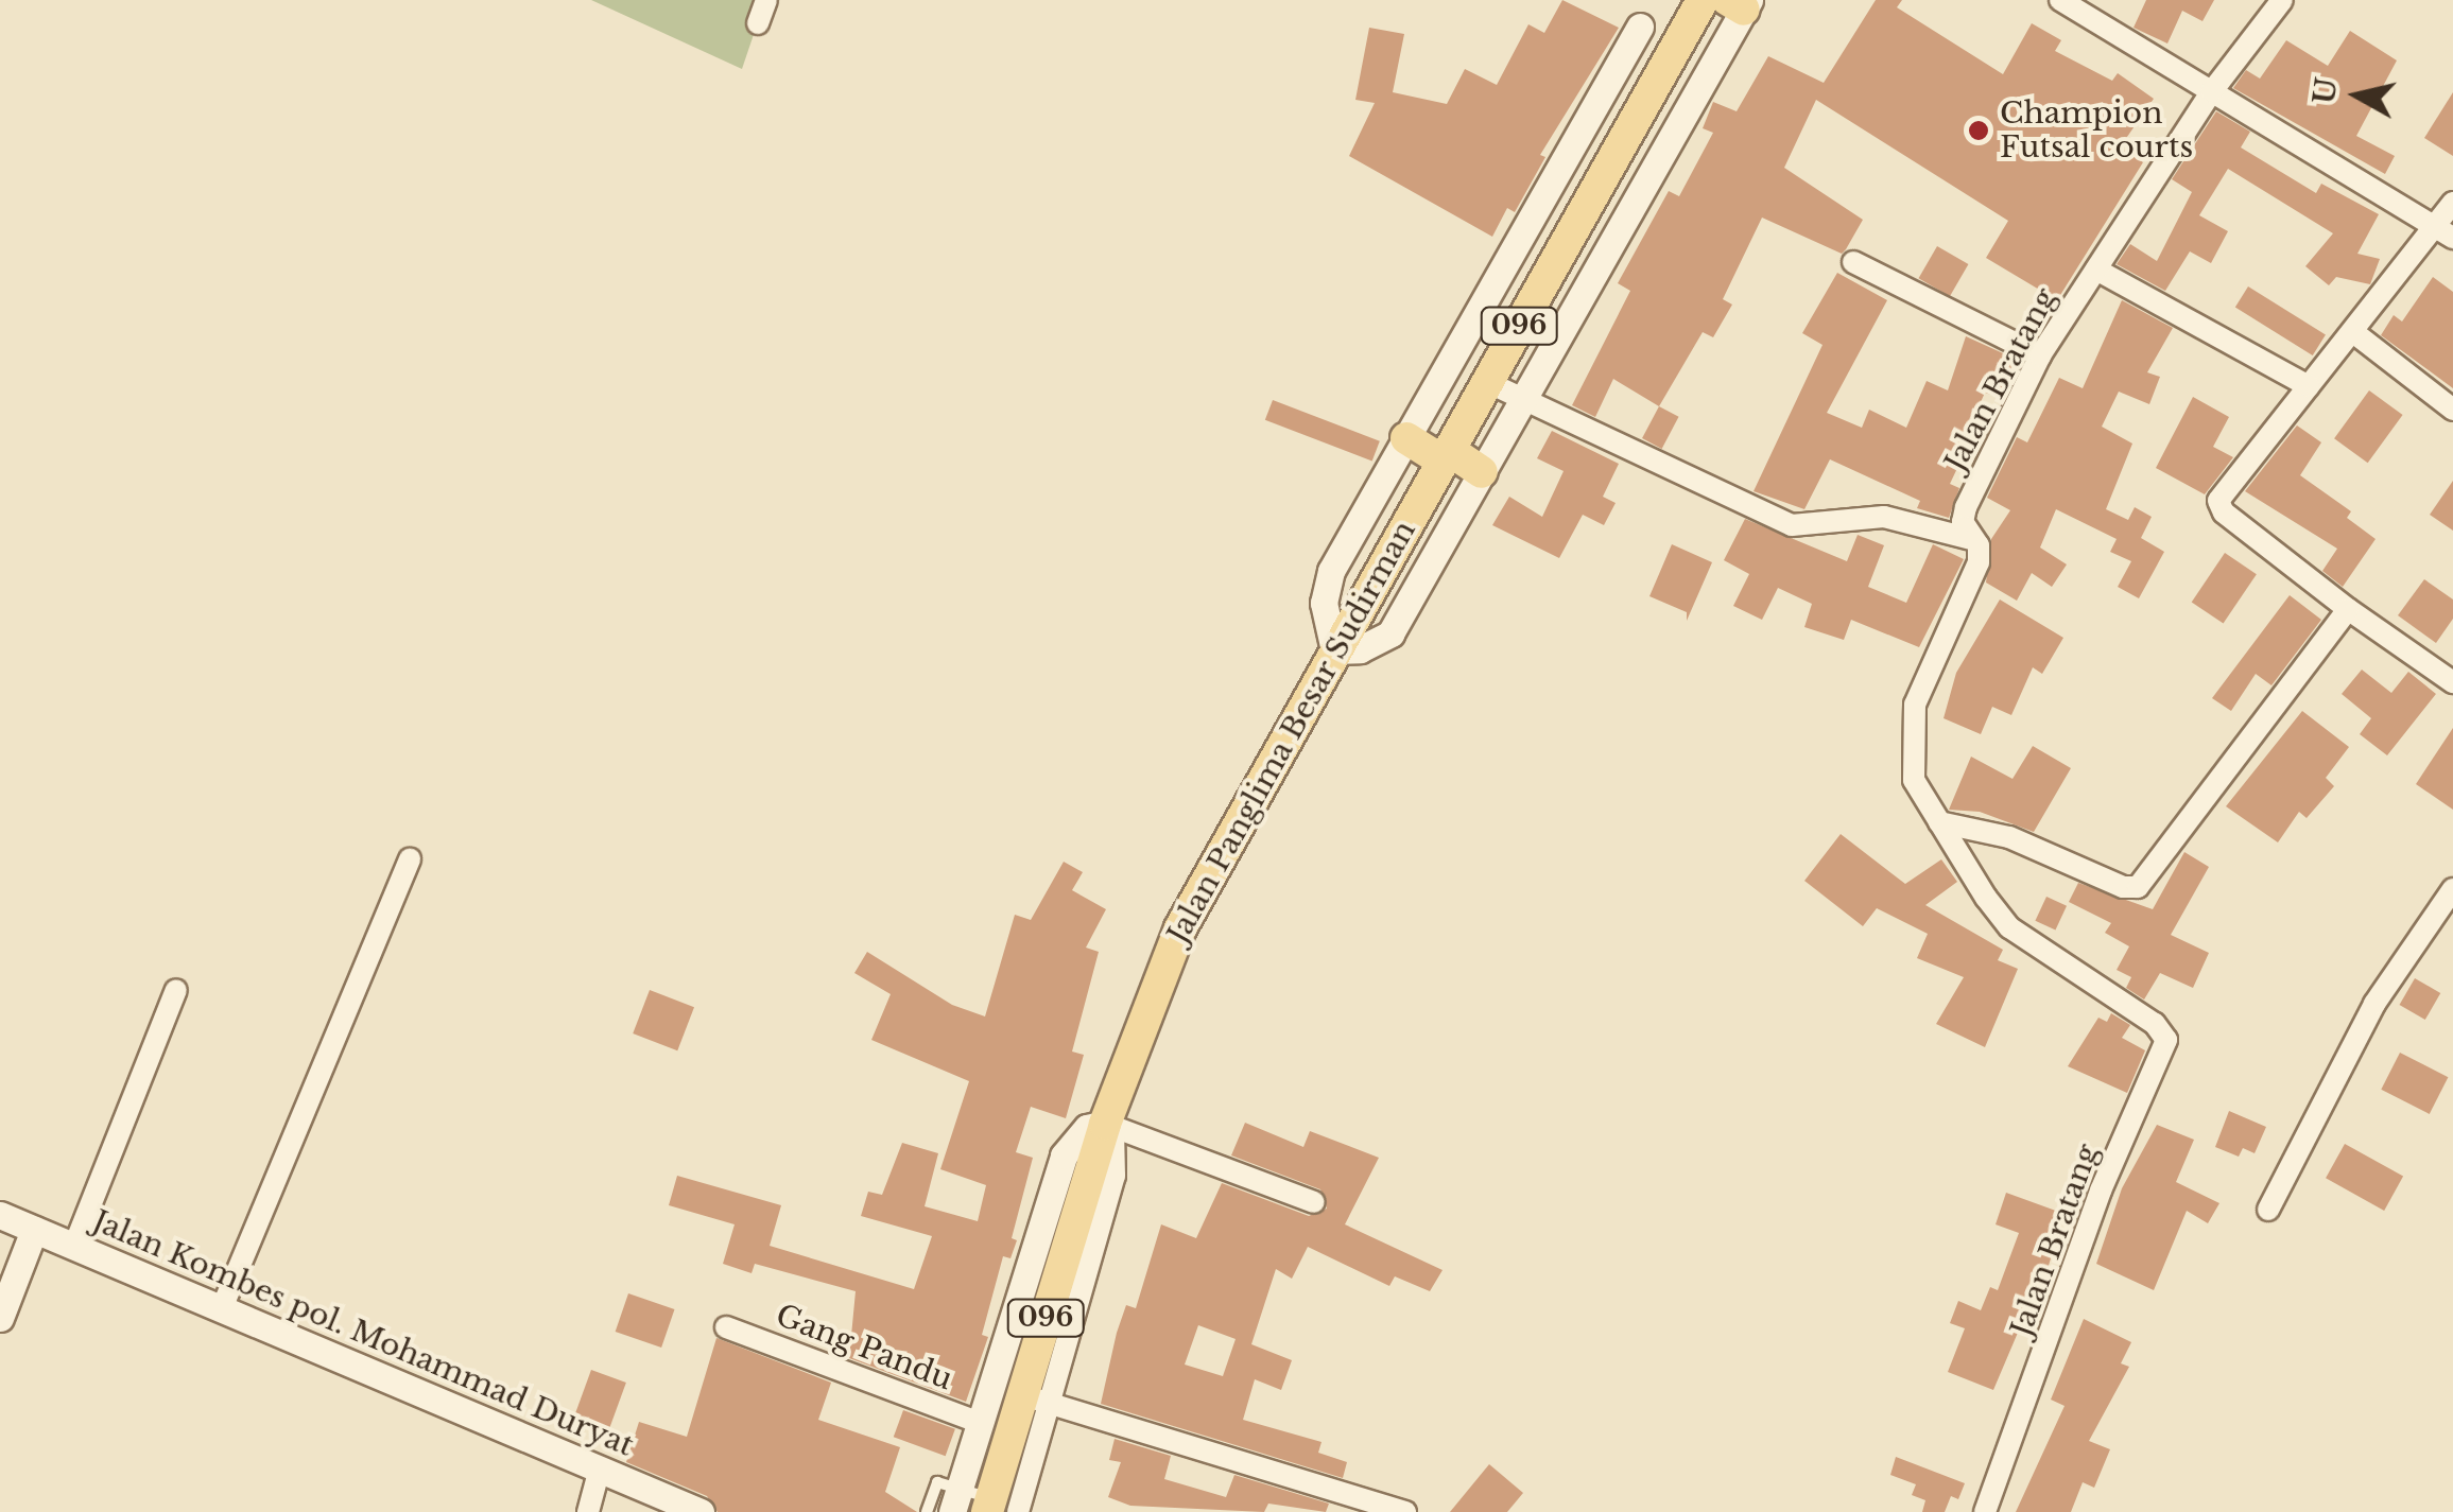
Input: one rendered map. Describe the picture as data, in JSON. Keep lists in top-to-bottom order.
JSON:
{
  "streets": {
    "main road": ["096", "Jalan Panglima Besar Sudirman"],
    "street": ["Jalan Bratang", "Jalan Kombes pol. Mohammad Duryat", "Gang Pandu"]
  },
  "places": ["Champion Futsal courts"],
  "north": "left"
}
